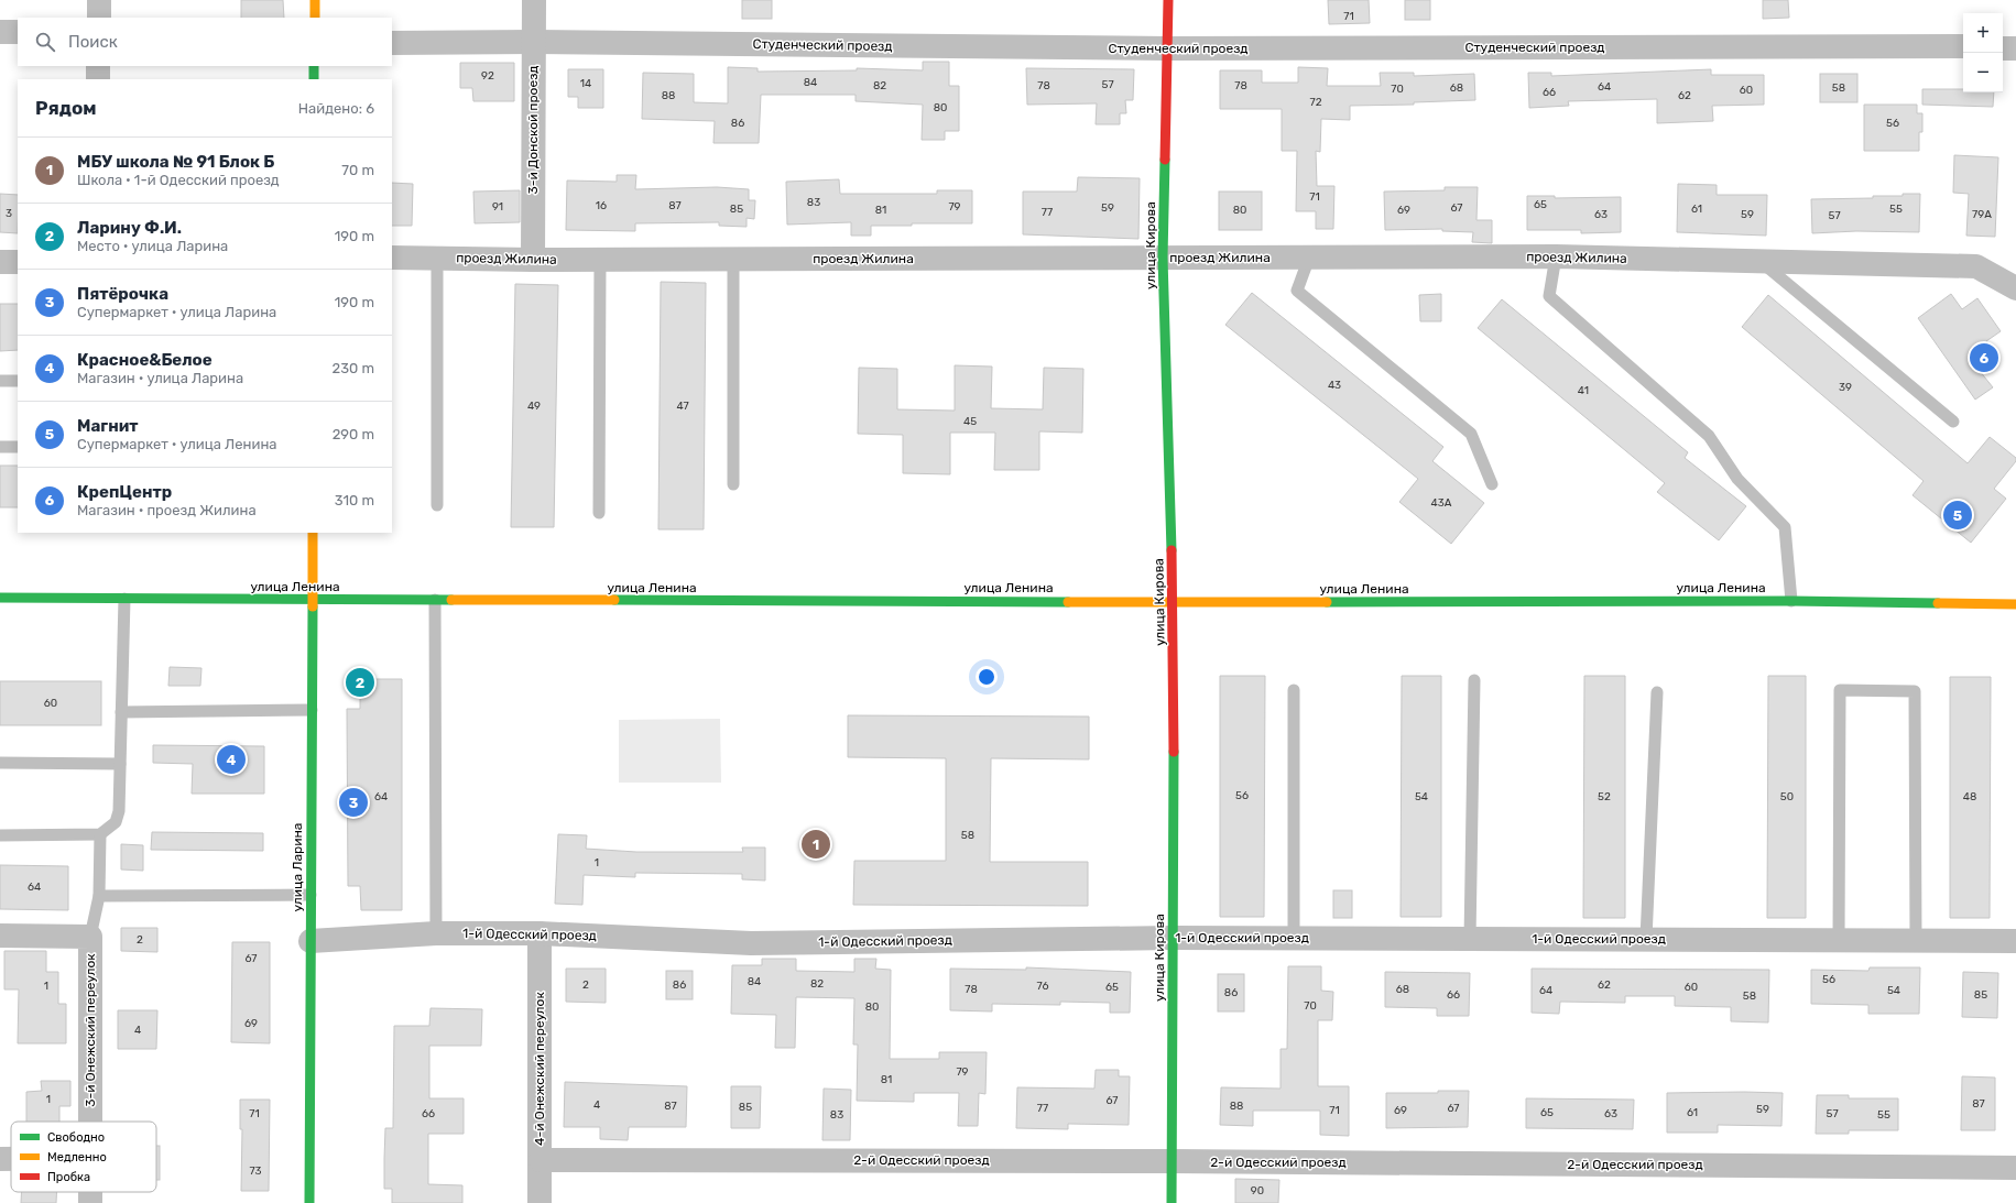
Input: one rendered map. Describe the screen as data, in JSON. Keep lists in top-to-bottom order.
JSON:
{
  "streets": {
    "main road": ["улица Кирова", "улица Ленина", "улица Ларина"],
    "street": [
      "Студенческий проезд",
      "3-й Донской проезд",
      "проезд Жилина",
      "1-й Одесский проезд",
      "3-й Онежский переулок",
      "4-й Онежский переулок",
      "2-й Одесский проезд"
    ]
  },
  "crossings": [
    ["Студенческий проезд", "3-й Донской проезд"],
    ["Студенческий проезд", "улица Кирова"],
    ["3-й Донской проезд", "проезд Жилина"],
    ["улица Кирова", "проезд Жилина"],
    ["улица Кирова", "улица Ленина"],
    ["улица Кирова", "1-й Одесский проезд"],
    ["улица Кирова", "2-й Одесский проезд"],
    ["улица Ленина", "улица Ларина"],
    ["улица Ларина", "1-й Одесский проезд"],
    ["1-й Одесский проезд", "4-й Онежский переулок"],
    ["4-й Онежский переулок", "2-й Одесский проезд"]
  ],
  "house_numbers": [
    "71",
    "92",
    "84",
    "14",
    "57",
    "82",
    "78",
    "78",
    "64",
    "68",
    "58",
    "70",
    "60",
    "66",
    "88",
    "62",
    "72",
    "80",
    "86",
    "56",
    "71",
    "83",
    "65",
    "16",
    "87",
    "91",
    "79",
    "59",
    "67",
    "85",
    "61",
    "55",
    "81",
    "80",
    "69",
    "77",
    "3",
    "63",
    "59",
    "79А",
    "57",
    "43",
    "39",
    "41",
    "49",
    "47",
    "45",
    "43А",
    "60",
    "56",
    "64",
    "54",
    "52",
    "50",
    "48",
    "58",
    "1",
    "64",
    "2",
    "67",
    "56",
    "84",
    "82",
    "2",
    "86",
    "62",
    "1",
    "76",
    "65",
    "60",
    "78",
    "68",
    "64",
    "54",
    "86",
    "66",
    "85",
    "58",
    "70",
    "80",
    "69",
    "4",
    "79",
    "81",
    "1",
    "67",
    "87",
    "4",
    "87",
    "88",
    "85",
    "77",
    "67",
    "59",
    "71",
    "69",
    "65",
    "61",
    "71",
    "66",
    "63",
    "57",
    "83",
    "55",
    "73",
    "90"
  ],
  "legend": ["Свободно", "Медленно", "Пробка"],
  "page": {
    "map_buttons": ["+", "−"],
    "search": "Поиск",
    "heading": ["Рядом", "Найдено: 6"],
    "list": [
      {
        "mark": "1",
        "name": "МБУ школа № 91 Блок Б",
        "note": "Школа · 1-й Одесский проезд",
        "value": "70 m"
      },
      {
        "mark": "2",
        "name": "Ларину Ф.И.",
        "note": "Место · улица Ларина",
        "value": "190 m"
      },
      {
        "mark": "3",
        "name": "Пятёрочка",
        "note": "Супермаркет · улица Ларина",
        "value": "190 m"
      },
      {
        "mark": "4",
        "name": "Красное&Белое",
        "note": "Магазин · улица Ларина",
        "value": "230 m"
      },
      {
        "mark": "5",
        "name": "Магнит",
        "note": "Супермаркет · улица Ленина",
        "value": "290 m"
      },
      {
        "mark": "6",
        "name": "КрепЦентр",
        "note": "Магазин · проезд Жилина",
        "value": "310 m"
      }
    ],
    "pins": [
      "6",
      "5",
      "2",
      "4",
      "3",
      "1"
    ]
  }
}
